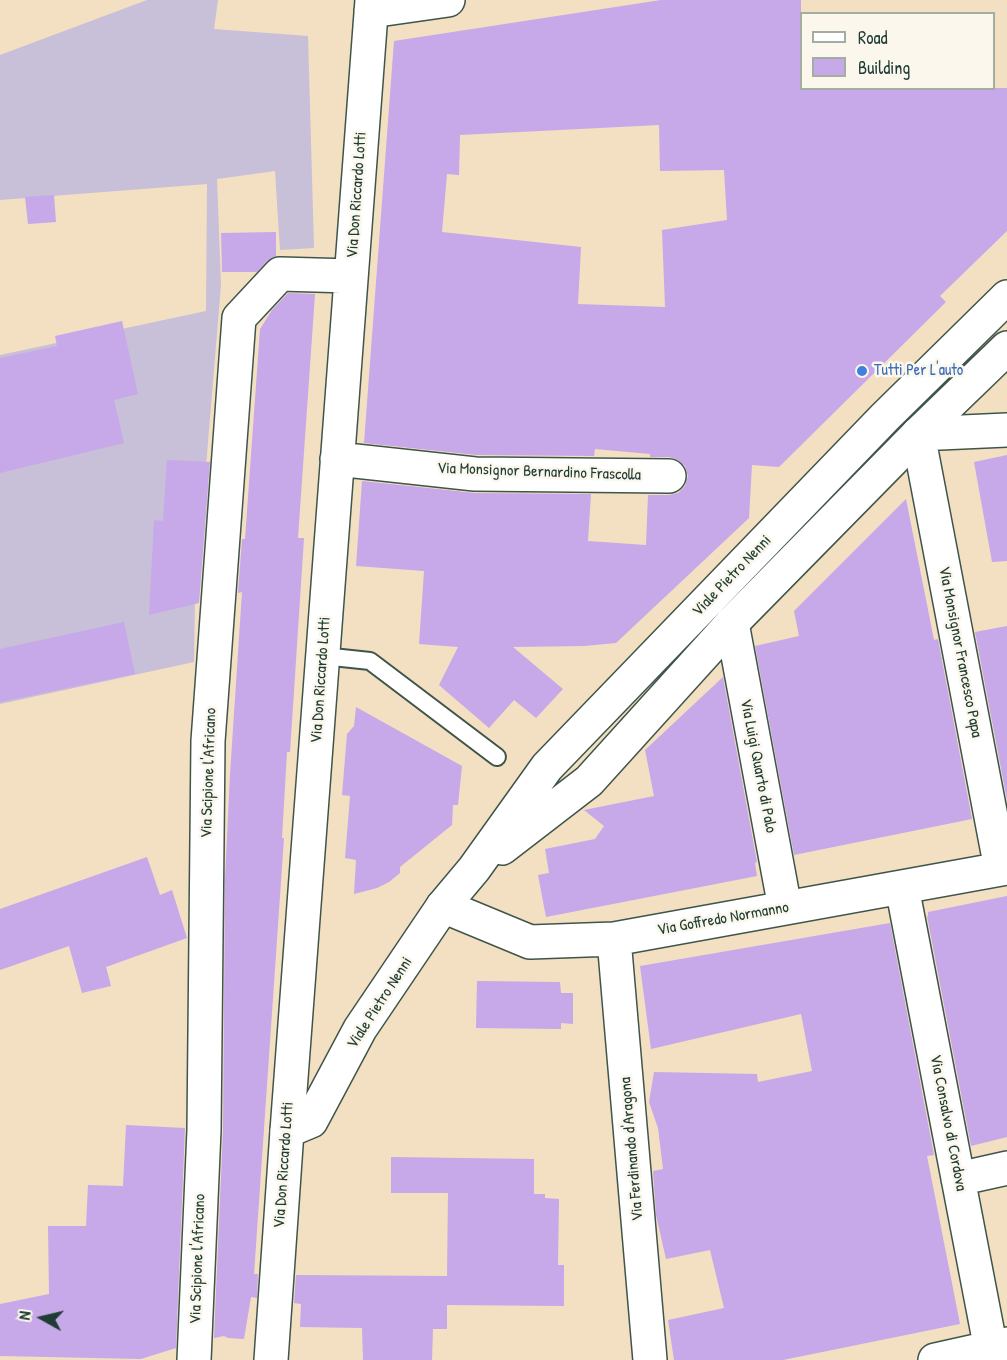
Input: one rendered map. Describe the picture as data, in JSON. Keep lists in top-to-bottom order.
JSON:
{
  "streets": {
    "street": [
      "Via Don Riccardo Lotti",
      "Via Monsignor Bernardino Frascolla",
      "Viale Pietro Nenni",
      "Via Monsignor Francesco Papa",
      "Via Luigi Quarto di Palo",
      "Via Scipione l'Africano",
      "Via Goffredo Normanno",
      "Via Consalvo di Cordova",
      "Via Ferdinando d'Aragona"
    ]
  },
  "crossings": [
    ["Via Don Riccardo Lotti", "Via Monsignor Bernardino Frascolla"],
    ["Via Don Riccardo Lotti", "Viale Pietro Nenni"],
    ["Via Don Riccardo Lotti", "Via Scipione l'Africano"],
    ["Viale Pietro Nenni", "Via Monsignor Francesco Papa"],
    ["Viale Pietro Nenni", "Via Luigi Quarto di Palo"],
    ["Viale Pietro Nenni", "Via Goffredo Normanno"],
    ["Via Monsignor Francesco Papa", "Via Goffredo Normanno"],
    ["Via Luigi Quarto di Palo", "Via Goffredo Normanno"],
    ["Via Goffredo Normanno", "Via Consalvo di Cordova"],
    ["Via Goffredo Normanno", "Via Ferdinando d'Aragona"]
  ],
  "places": ["Tutti Per L'auto"],
  "legend": ["Road", "Building"],
  "north": "left"
}
